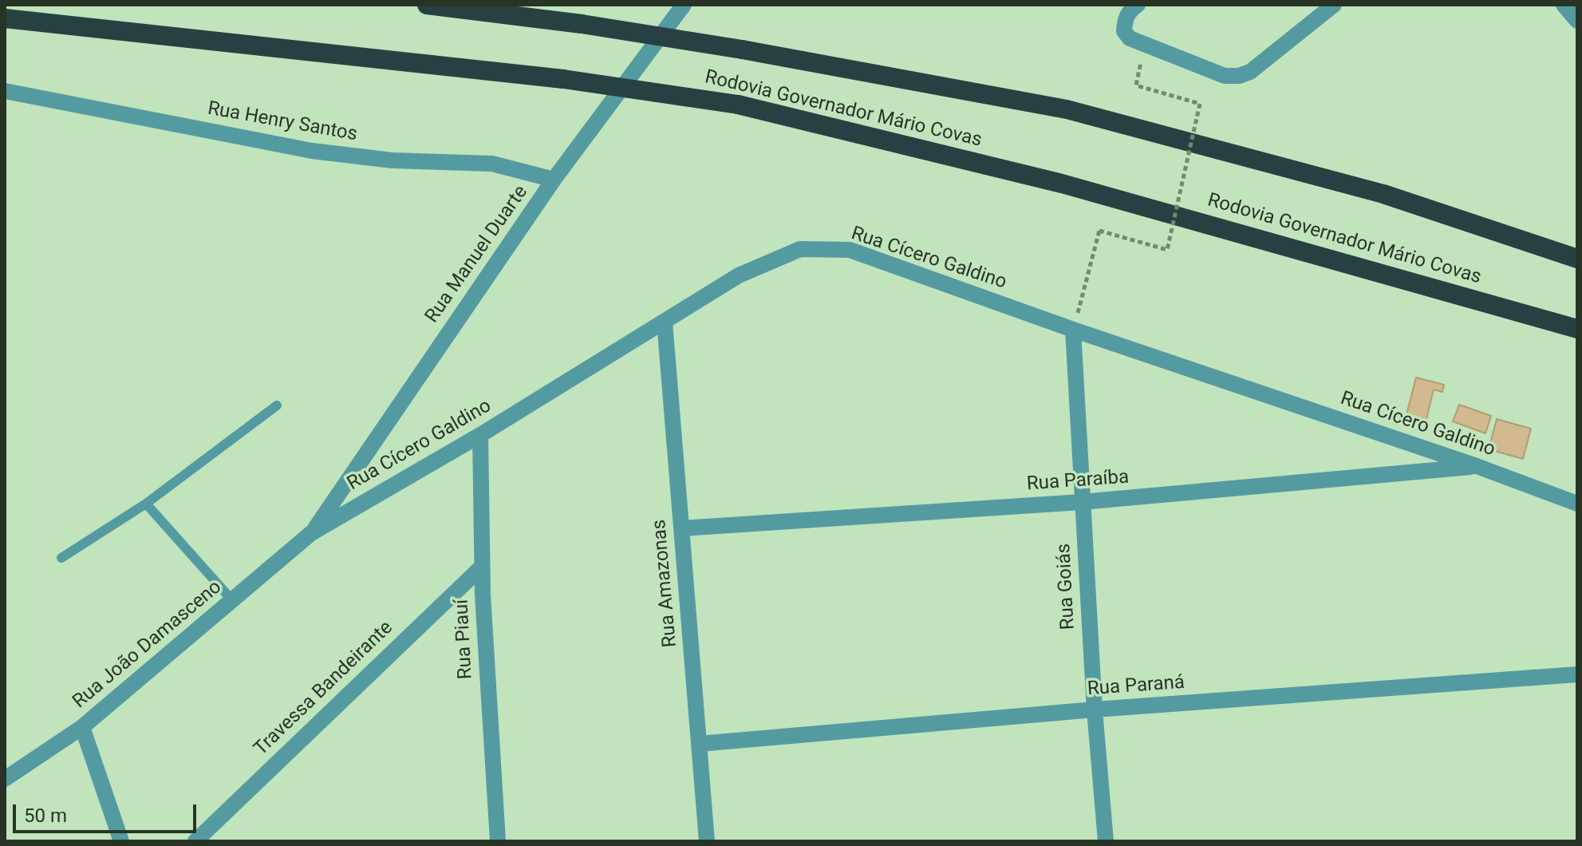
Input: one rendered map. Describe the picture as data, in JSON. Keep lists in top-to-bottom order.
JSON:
{
  "streets": {
    "highway": ["Rodovia Governador Mário Covas"],
    "street": [
      "Rua Henry Santos",
      "Rua Manuel Duarte",
      "Rua Cícero Galdino",
      "Rua Paraíba",
      "Rua Amazonas",
      "Rua Goiás",
      "Rua Piauí",
      "Rua João Damasceno",
      "Rua Paraná",
      "Travessa Bandeirante"
    ]
  },
  "crossings": [
    ["Rua Henry Santos", "Rua Manuel Duarte"],
    ["Rua Manuel Duarte", "Rua Cícero Galdino"],
    ["Rua Manuel Duarte", "Rua João Damasceno"],
    ["Rua Cícero Galdino", "Rua Paraíba"],
    ["Rua Cícero Galdino", "Rua Amazonas"],
    ["Rua Cícero Galdino", "Rua Goiás"],
    ["Rua Cícero Galdino", "Rua Piauí"],
    ["Rua Cícero Galdino", "Rua João Damasceno"],
    ["Rua Paraíba", "Rua Amazonas"],
    ["Rua Paraíba", "Rua Goiás"],
    ["Rua Amazonas", "Rua Paraná"],
    ["Rua Goiás", "Rua Paraná"],
    ["Rua Piauí", "Travessa Bandeirante"]
  ],
  "scale_bar": "50 m"
}
